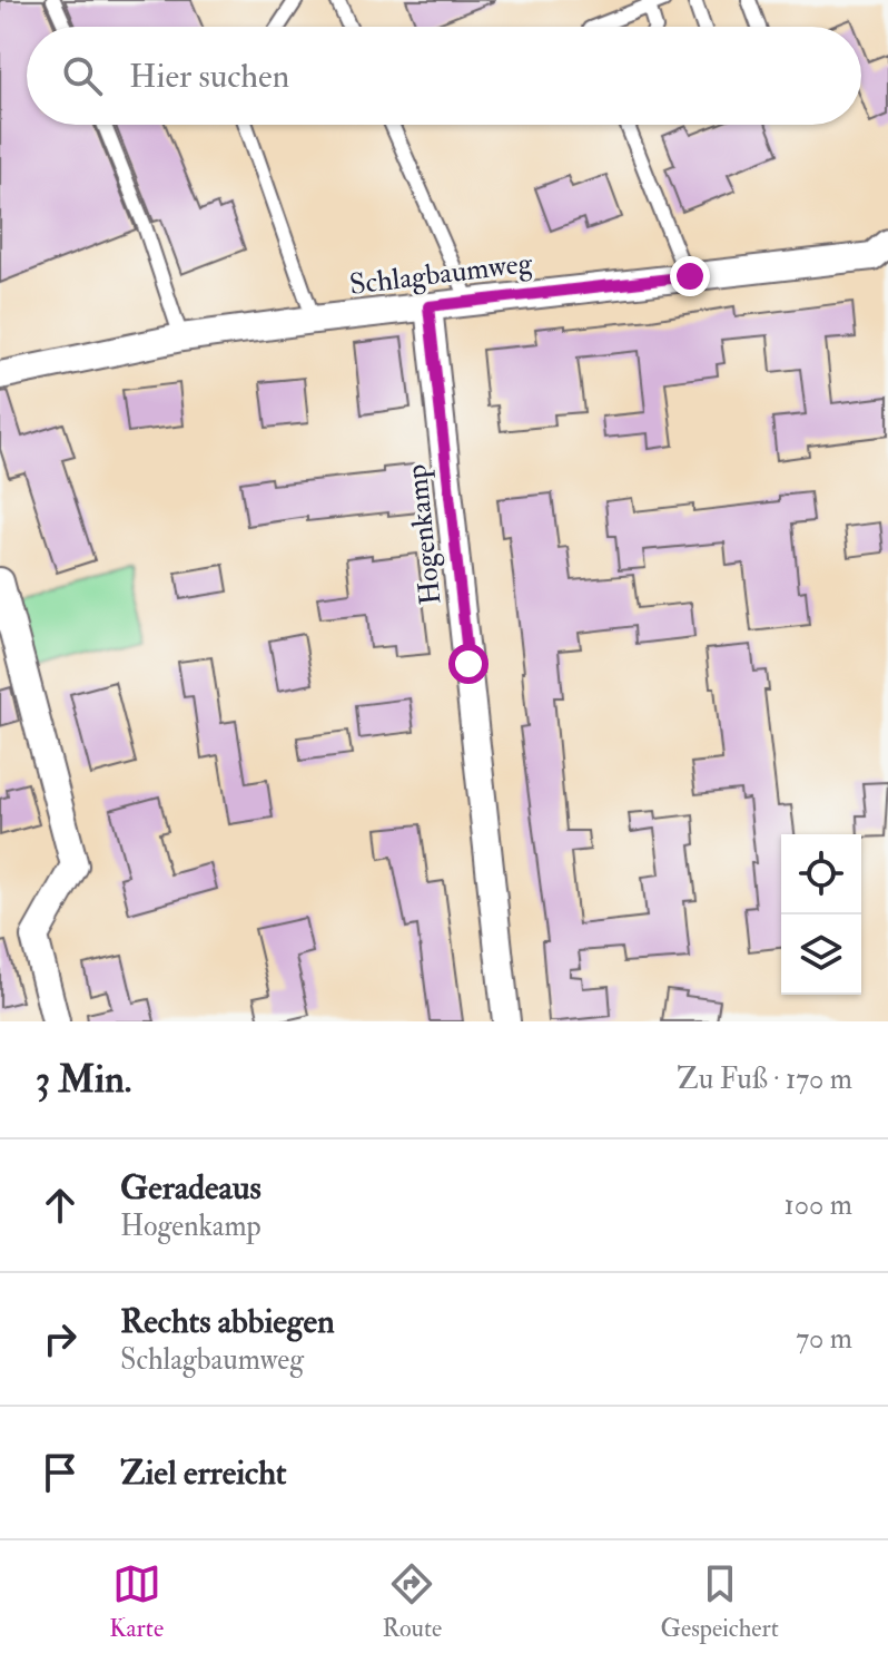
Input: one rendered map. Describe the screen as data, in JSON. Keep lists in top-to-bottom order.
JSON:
{
  "streets": {
    "street": ["Schlagbaumweg", "Hogenkamp"]
  },
  "crossings": [
    ["Schlagbaumweg", "Hogenkamp"]
  ],
  "page": {
    "search": "Hier suchen",
    "heading": ["3 Min.", "Zu Fuß · 170 m"],
    "list": [
      ["Geradeaus", "Hogenkamp", "100 m"],
      ["Rechts abbiegen", "Schlagbaumweg", "70 m"],
      "Ziel erreicht"
    ],
    "nav": ["Karte", "Route", "Gespeichert"]
  }
}
